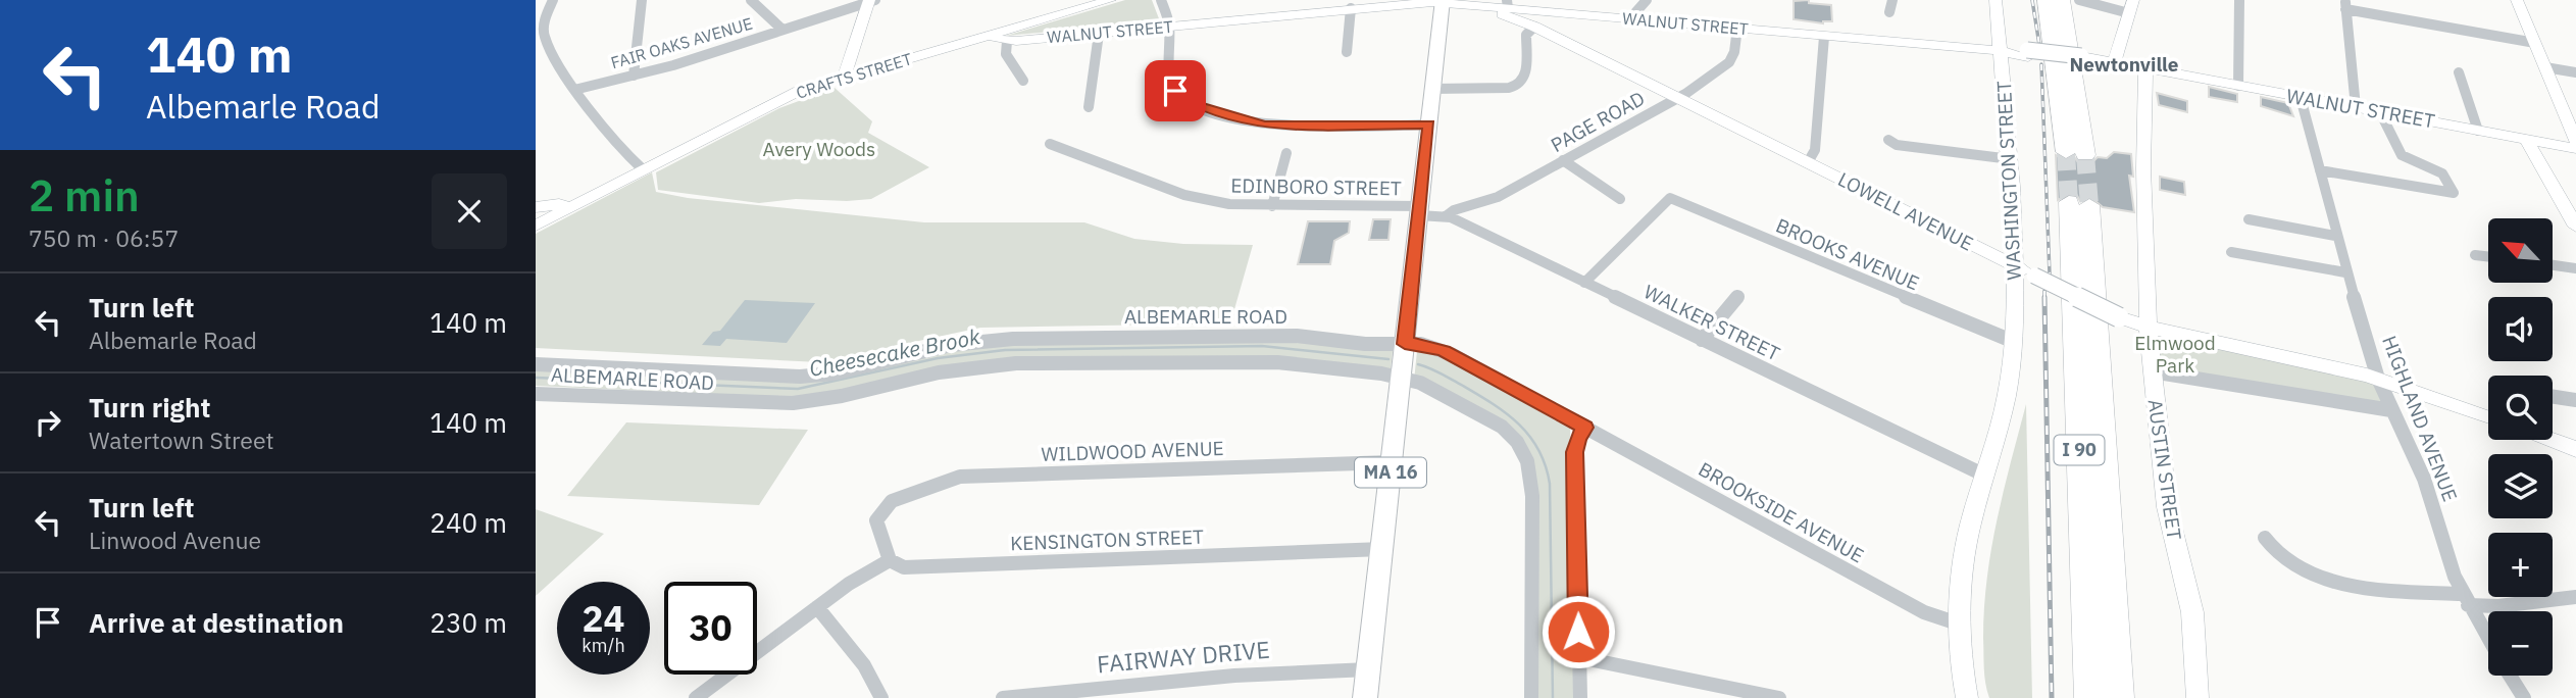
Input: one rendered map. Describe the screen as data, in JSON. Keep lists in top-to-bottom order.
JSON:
{
  "streets": {
    "highway": ["I 90"],
    "main road": [
      "WALNUT STREET",
      "CRAFTS STREET",
      "WASHINGTON STREET",
      "LOWELL AVENUE",
      "AUSTIN STREET",
      "MA 16"
    ],
    "street": [
      "FAIR OAKS AVENUE",
      "PAGE ROAD",
      "EDINBORO STREET",
      "BROOKS AVENUE",
      "ALBEMARLE ROAD",
      "WALKER STREET",
      "HIGHLAND AVENUE",
      "WILDWOOD AVENUE",
      "BROOKSIDE AVENUE",
      "KENSINGTON STREET",
      "FAIRWAY DRIVE"
    ]
  },
  "crossings": [
    ["WALNUT STREET", "CRAFTS STREET"],
    ["WALNUT STREET", "PAGE ROAD"],
    ["WALNUT STREET", "WASHINGTON STREET"],
    ["WALNUT STREET", "LOWELL AVENUE"],
    ["WALNUT STREET", "HIGHLAND AVENUE"],
    ["WALNUT STREET", "AUSTIN STREET"],
    ["WALNUT STREET", "MA 16"],
    ["PAGE ROAD", "LOWELL AVENUE"],
    ["PAGE ROAD", "WALKER STREET"],
    ["WASHINGTON STREET", "LOWELL AVENUE"],
    ["WASHINGTON STREET", "BROOKS AVENUE"],
    ["WASHINGTON STREET", "WALKER STREET"],
    ["WASHINGTON STREET", "BROOKSIDE AVENUE"],
    ["EDINBORO STREET", "WALKER STREET"],
    ["EDINBORO STREET", "MA 16"],
    ["LOWELL AVENUE", "HIGHLAND AVENUE"],
    ["LOWELL AVENUE", "AUSTIN STREET"],
    ["BROOKS AVENUE", "WALKER STREET"],
    ["ALBEMARLE ROAD", "MA 16"],
    ["ALBEMARLE ROAD", "BROOKSIDE AVENUE"],
    ["WALKER STREET", "MA 16"],
    ["WILDWOOD AVENUE", "MA 16"],
    ["WILDWOOD AVENUE", "KENSINGTON STREET"],
    ["MA 16", "KENSINGTON STREET"],
    ["MA 16", "FAIRWAY DRIVE"]
  ],
  "districts": ["Newtonville"],
  "water": ["Cheesecake Brook"],
  "parks": ["Avery Woods", "Elmwood Park"],
  "north": "top left",
  "page": {
    "turn": ["140 m", "Albemarle Road"],
    "heading": ["2 min", "750 m · 06:57"],
    "map_buttons": ["+", "−"],
    "list": [
      {
        "name": "Turn left",
        "note": "Albemarle Road",
        "value": "140 m"
      },
      {
        "name": "Turn right",
        "note": "Watertown Street",
        "value": "140 m"
      },
      {
        "name": "Turn left",
        "note": "Linwood Avenue",
        "value": "240 m"
      },
      {
        "name": "Arrive at destination",
        "value": "230 m"
      }
    ],
    "speed": "24 km/h",
    "limit": "30"
  }
}
